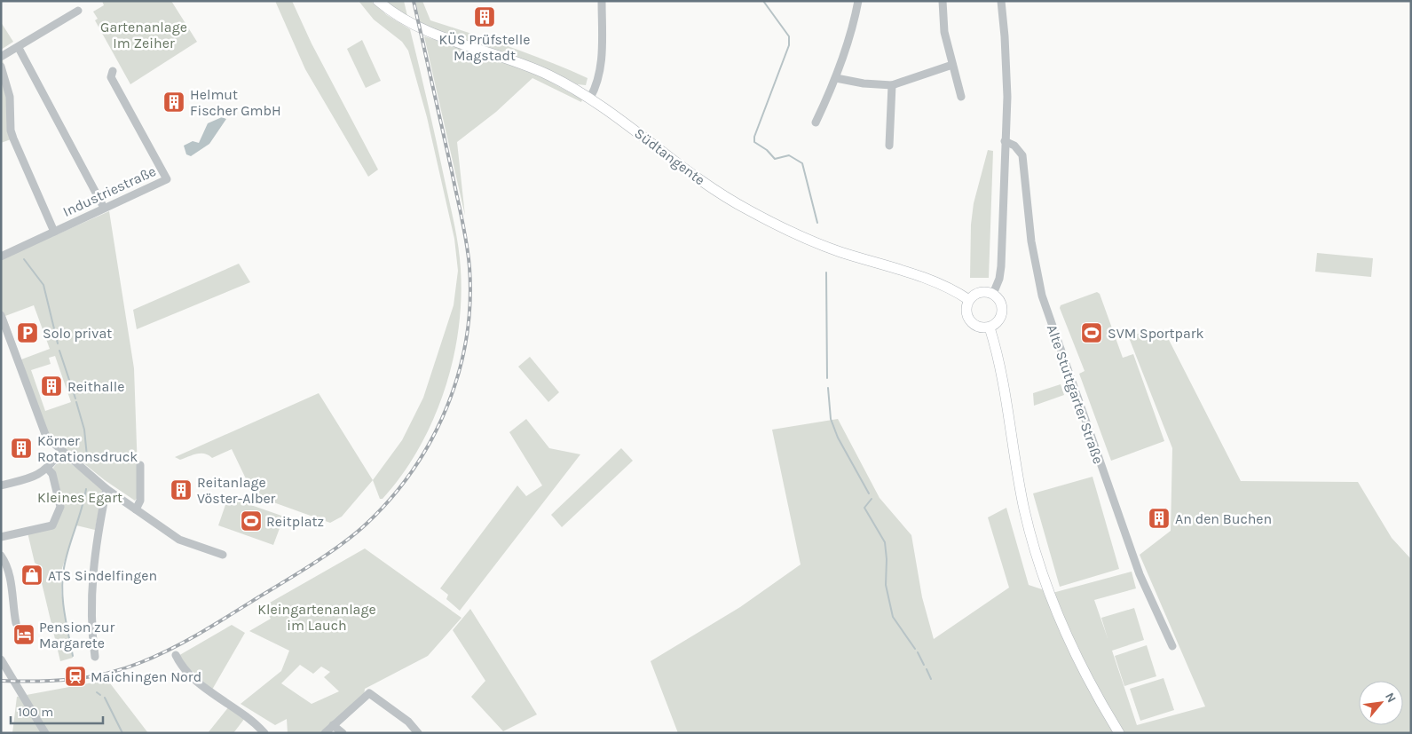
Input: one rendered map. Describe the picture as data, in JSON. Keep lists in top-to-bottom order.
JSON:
{
  "streets": {
    "main road": ["Südtangente"],
    "street": ["Industriestraße", "Alte Stuttgarter Straße"]
  },
  "parks": ["Gartenanlage Im Zeiher", "Kleines Egart", "Kleingartenanlage im Lauch"],
  "places": {
    "building": [
      "KÜS Prüfstelle Magstadt",
      "Helmut Fischer GmbH",
      "Reithalle",
      "Körner Rotationsdruck",
      "Reitanlage Vöster-Alber",
      "An den Buchen"
    ],
    "parking": ["Solo privat"],
    "sports": ["SVM Sportpark", "Reitplatz"],
    "shop": ["ATS Sindelfingen"],
    "hotel": ["Pension zur Margarete"],
    "station": ["Maichingen Nord"]
  },
  "scale_bar": "100 m",
  "north": "top right"
}
